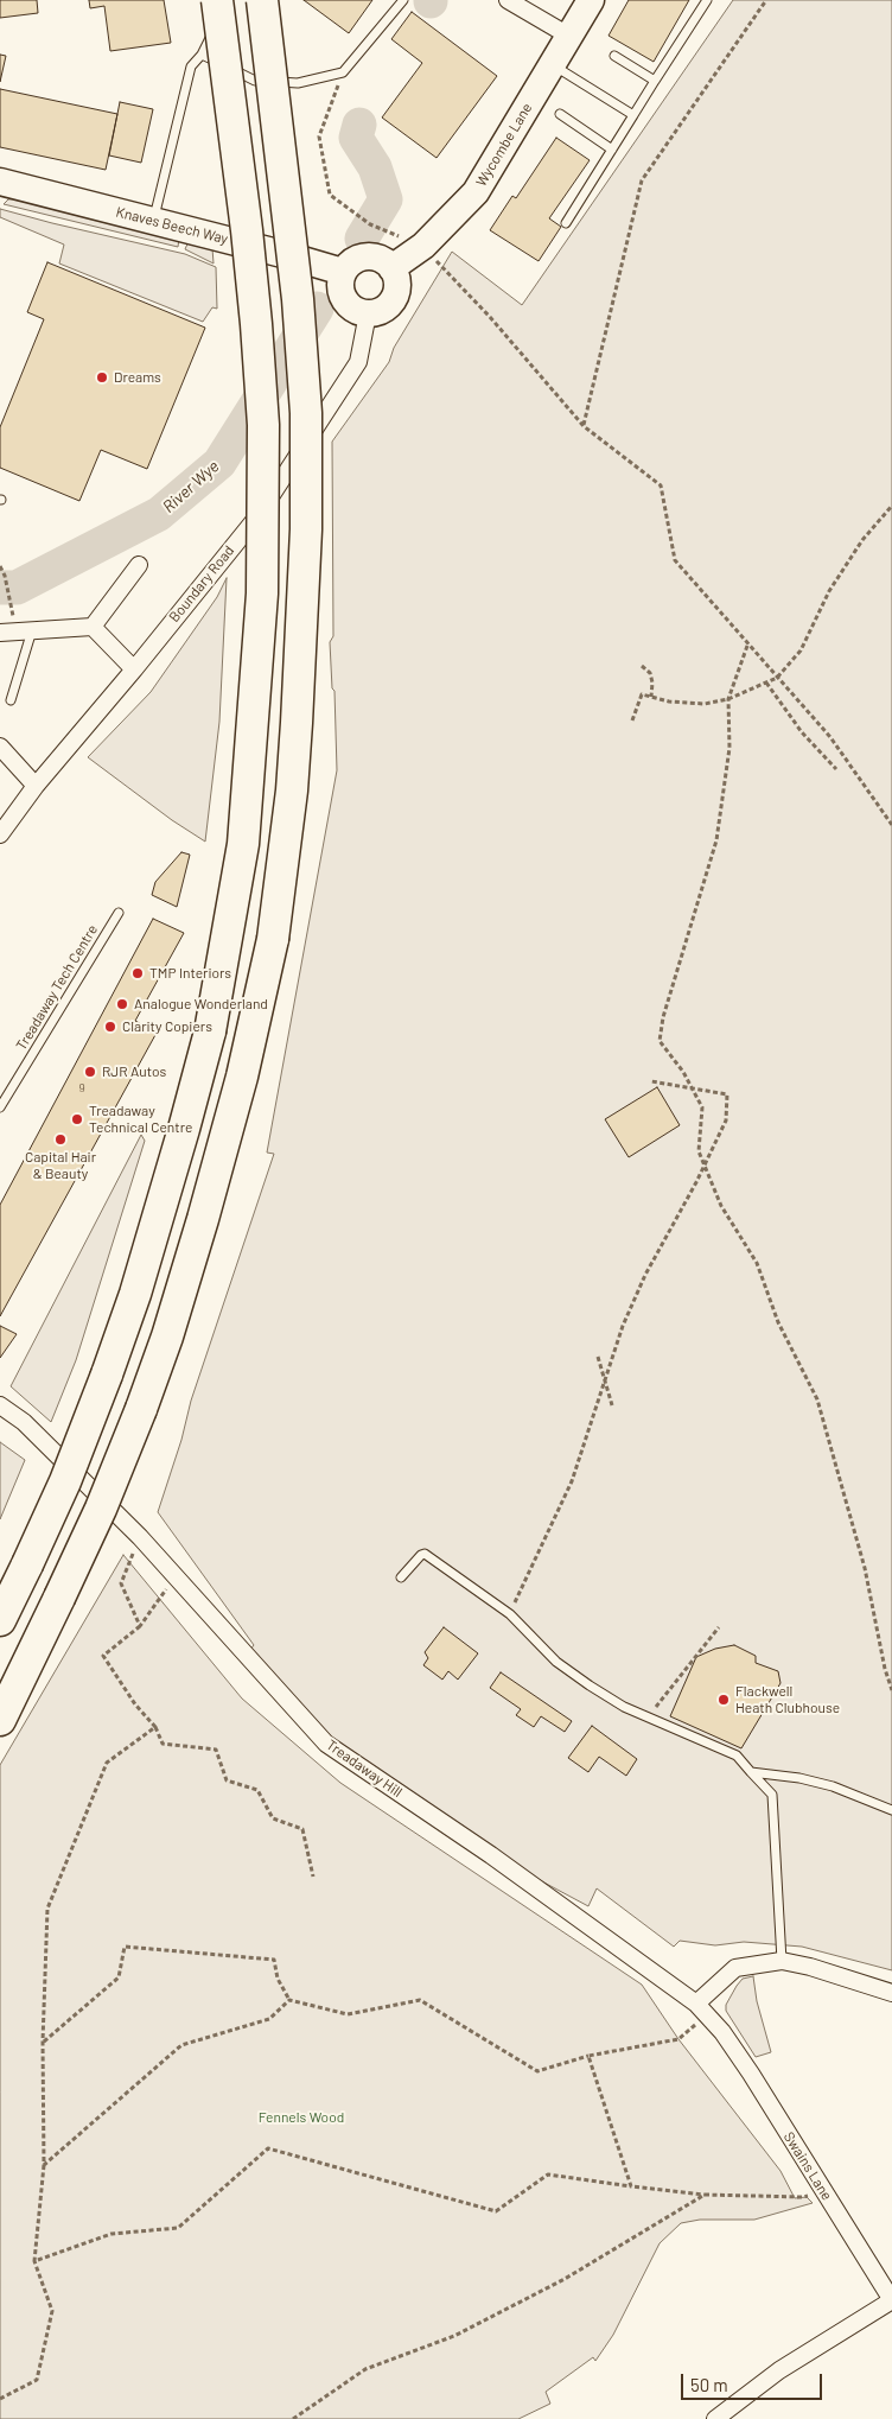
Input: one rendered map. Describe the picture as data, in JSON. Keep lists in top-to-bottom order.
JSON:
{
  "streets": {
    "main road": ["Wycombe Lane", "Knaves Beech Way"],
    "street": ["Boundary Road", "Treadaway Hill", "Swains Lane"],
    "lane": ["Treadaway Tech Centre"]
  },
  "crossings": [
    ["Wycombe Lane", "Knaves Beech Way"],
    ["Wycombe Lane", "Boundary Road"],
    ["Knaves Beech Way", "Boundary Road"],
    ["Treadaway Hill", "Swains Lane"]
  ],
  "water": ["River Wye"],
  "parks": ["Fennels Wood"],
  "places": [
    "Dreams",
    "TMP Interiors",
    "Analogue Wonderland",
    "Clarity Copiers",
    "RJR Autos",
    "Treadaway Technical Centre",
    "Capital Hair & Beauty",
    "Flackwell Heath Clubhouse"
  ],
  "house_numbers": ["9"],
  "scale_bar": "50 m"
}
